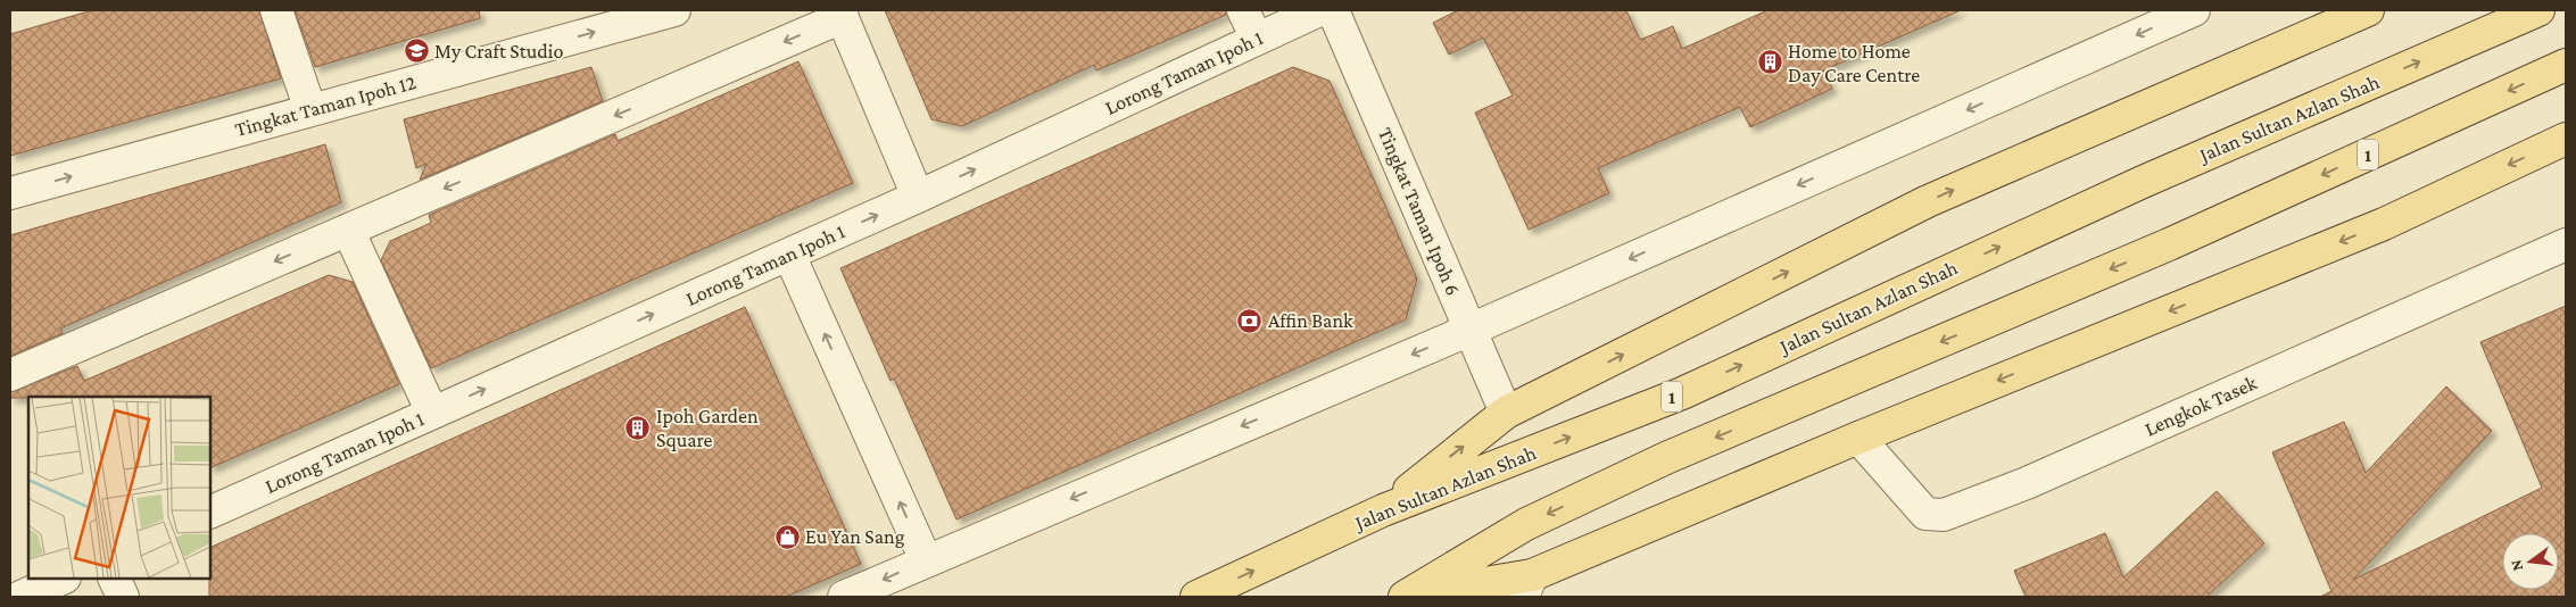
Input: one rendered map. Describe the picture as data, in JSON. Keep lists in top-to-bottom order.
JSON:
{
  "streets": {
    "main road": ["Jalan Sultan Azlan Shah", "1"],
    "street": [
      "Lorong Taman Ipoh 1",
      "Tingkat Taman Ipoh 12",
      "Tingkat Taman Ipoh 6",
      "Lengkok Tasek"
    ]
  },
  "places": {
    "school or university": ["My Craft Studio"],
    "building": ["Home to Home Day Care Centre", "Ipoh Garden Square"],
    "bank": ["Affin Bank"],
    "shop": ["Eu Yan Sang"]
  },
  "north": "left"
}
